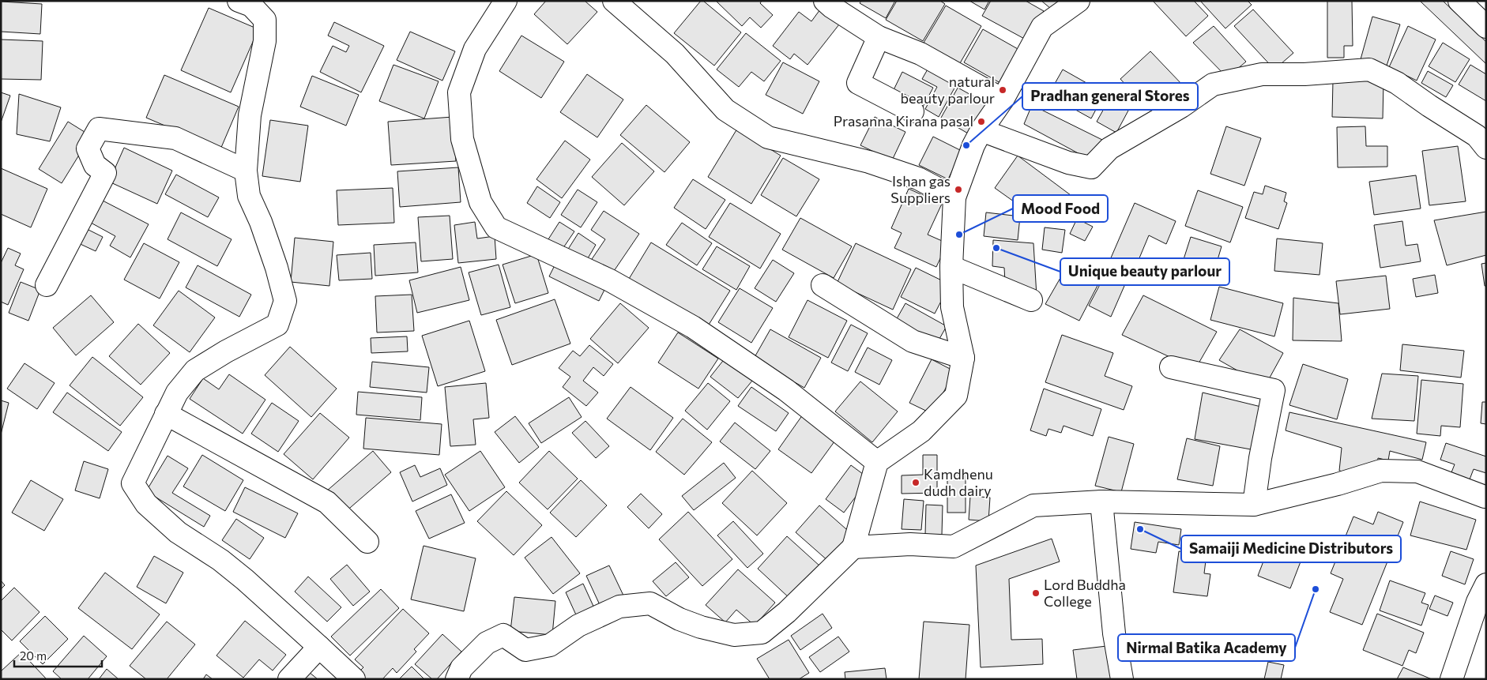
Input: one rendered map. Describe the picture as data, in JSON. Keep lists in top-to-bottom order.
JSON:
{
  "places": [
    "natural beauty parlour",
    "Prasanna Kirana pasal",
    "Pradhan general Stores",
    "Ishan gas Suppliers",
    "Mood Food",
    "Unique beauty parlour",
    "Kamdhenu dudh dairy",
    "Samaiji Medicine Distributors",
    "Nirmal Batika Academy",
    "Lord Buddha College"
  ],
  "scale_bar": "20 m"
}
